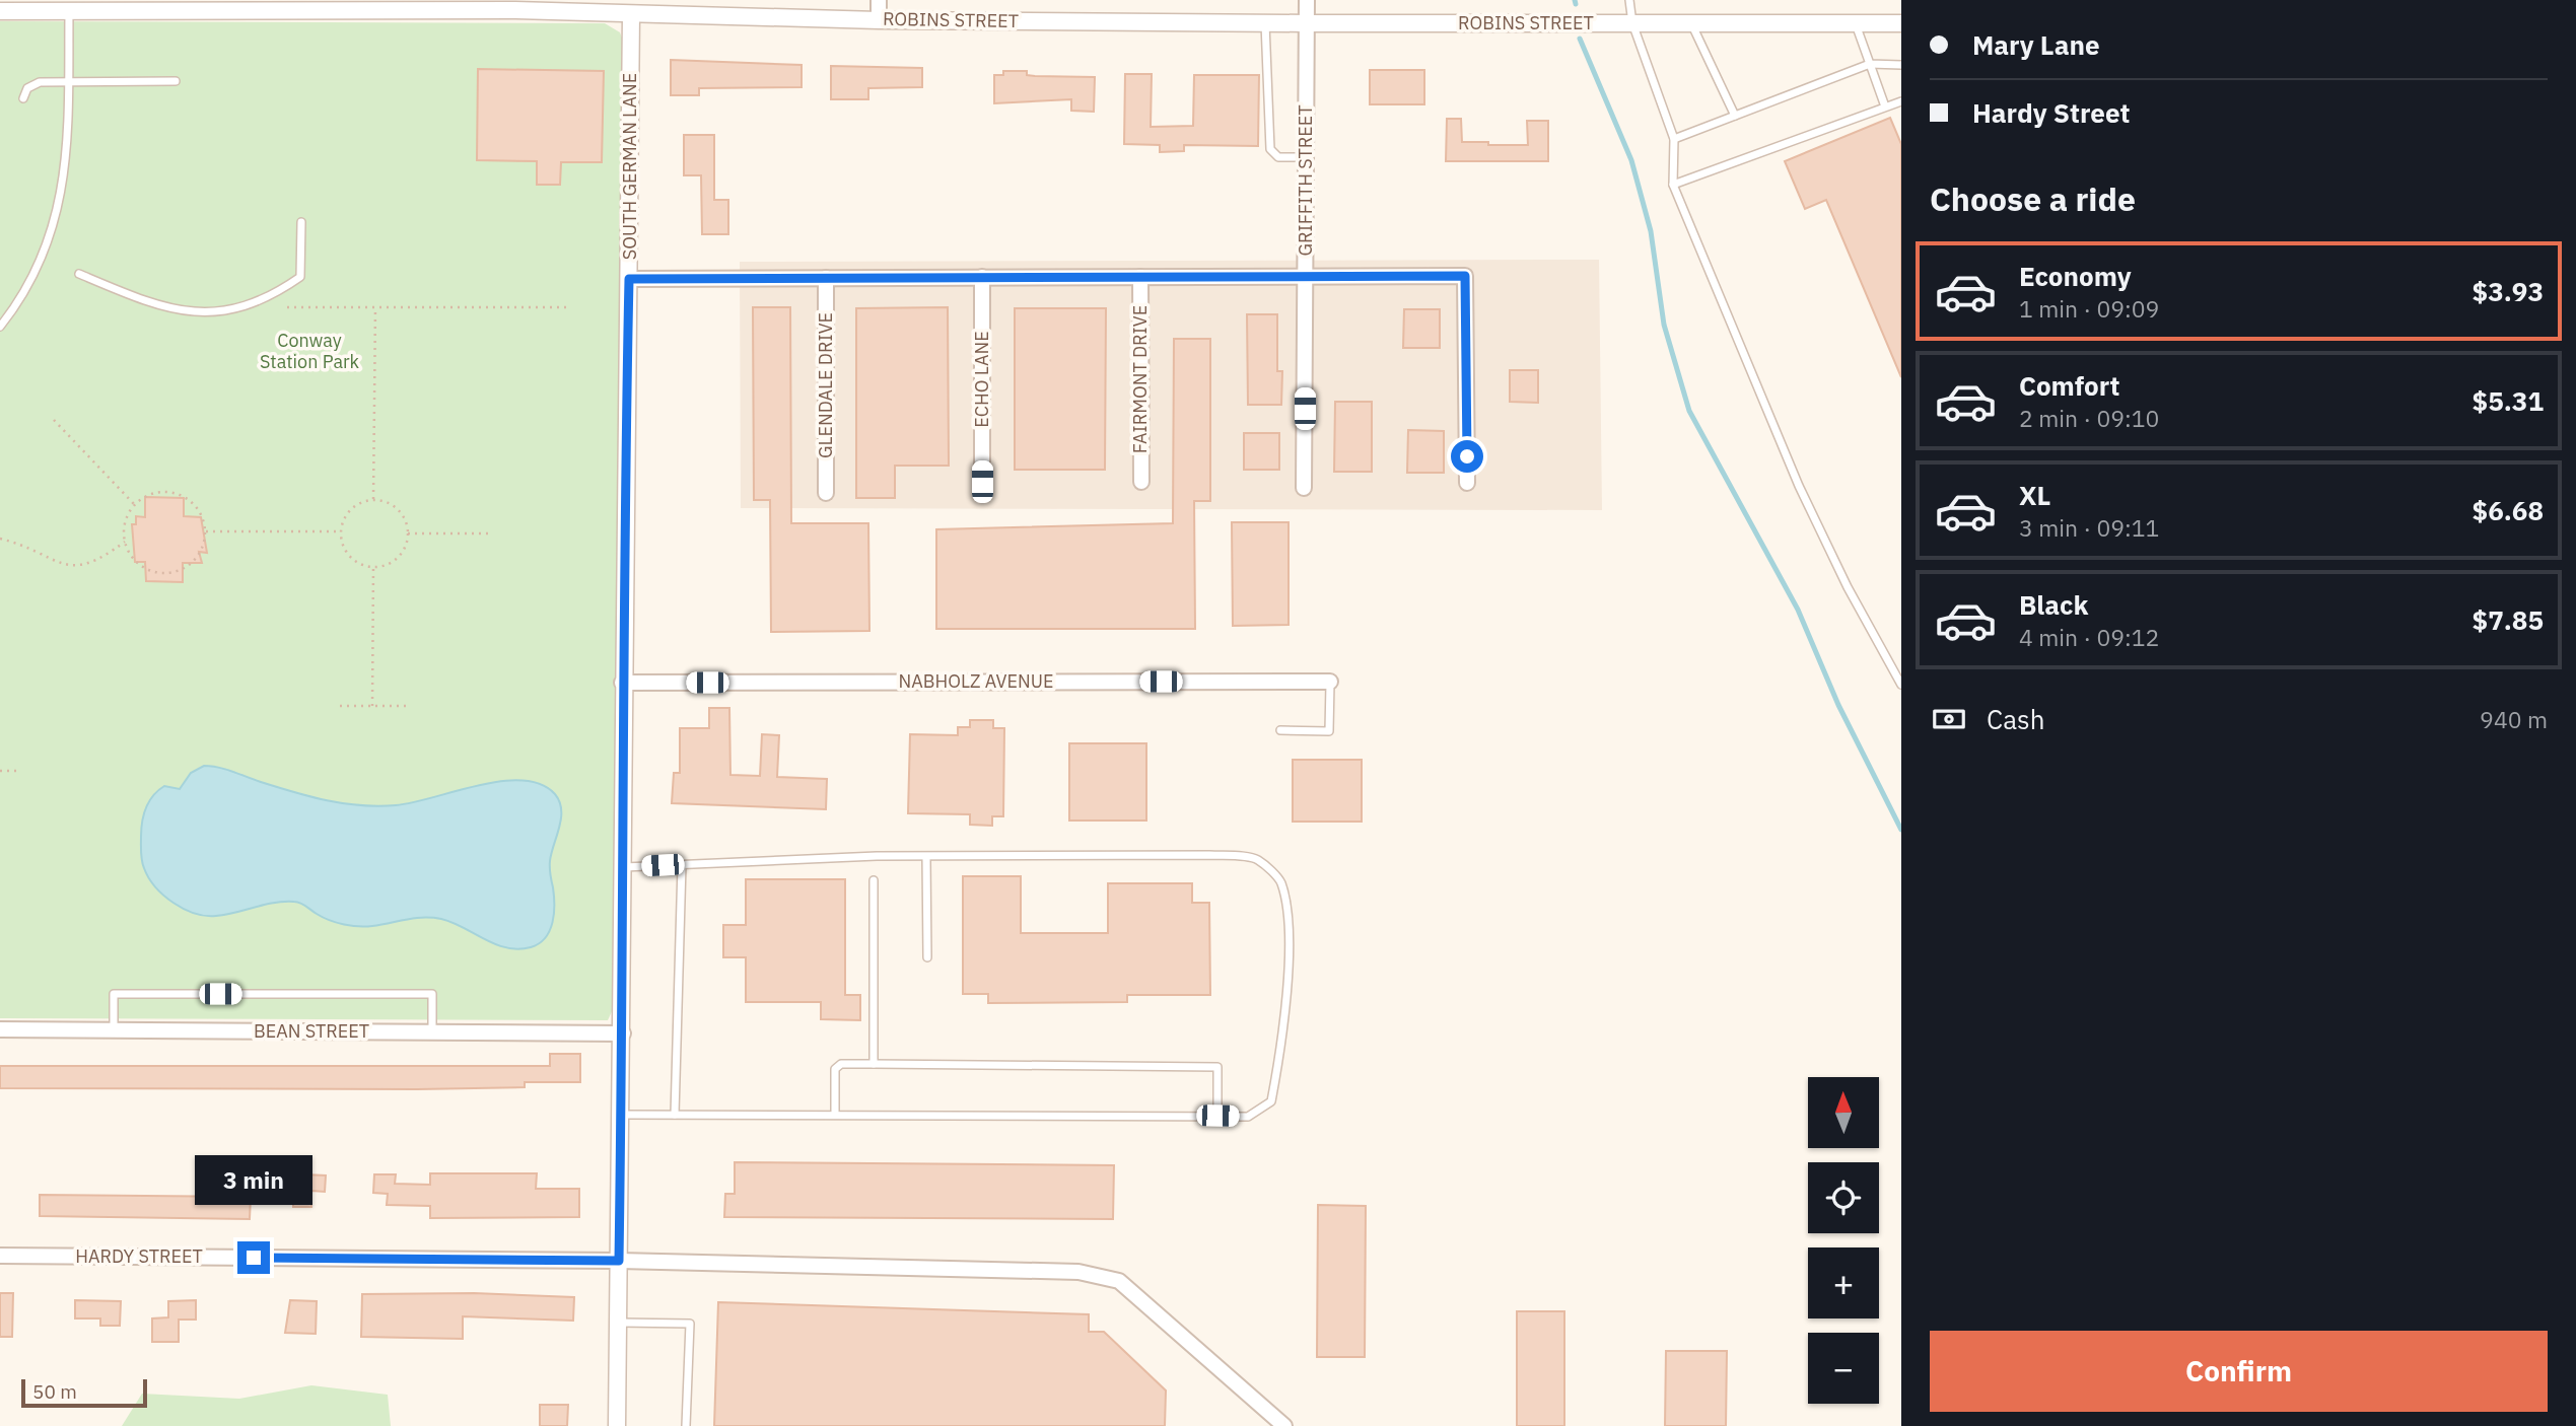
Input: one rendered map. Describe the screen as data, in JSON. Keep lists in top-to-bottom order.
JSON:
{
  "streets": {
    "street": [
      "ROBINS STREET",
      "SOUTH GERMAN LANE",
      "GRIFFITH STREET",
      "ECHO LANE",
      "FAIRMONT DRIVE",
      "GLENDALE DRIVE",
      "NABHOLZ AVENUE",
      "BEAN STREET",
      "HARDY STREET"
    ]
  },
  "crossings": [
    ["ROBINS STREET", "SOUTH GERMAN LANE"],
    ["ROBINS STREET", "GRIFFITH STREET"],
    ["SOUTH GERMAN LANE", "NABHOLZ AVENUE"],
    ["SOUTH GERMAN LANE", "BEAN STREET"],
    ["SOUTH GERMAN LANE", "HARDY STREET"]
  ],
  "parks": ["Conway Station Park"],
  "scale_bar": "50 m",
  "north": "top",
  "page": {
    "banner": ["Mary Lane", "Hardy Street"],
    "heading": "Choose a ride",
    "list": [
      {
        "name": "Economy",
        "note": "1 min · 09:09",
        "value": "$3.93"
      },
      {
        "name": "Comfort",
        "note": "2 min · 09:10",
        "value": "$5.31"
      },
      {
        "name": "XL",
        "note": "3 min · 09:11",
        "value": "$6.68"
      },
      {
        "name": "Black",
        "note": "4 min · 09:12",
        "value": "$7.85"
      }
    ],
    "pay": ["Cash", "940 m"],
    "map_buttons": ["+", "−"],
    "bubble": "3 min",
    "buttons": "Confirm",
    "scale": "50 m"
  }
}
